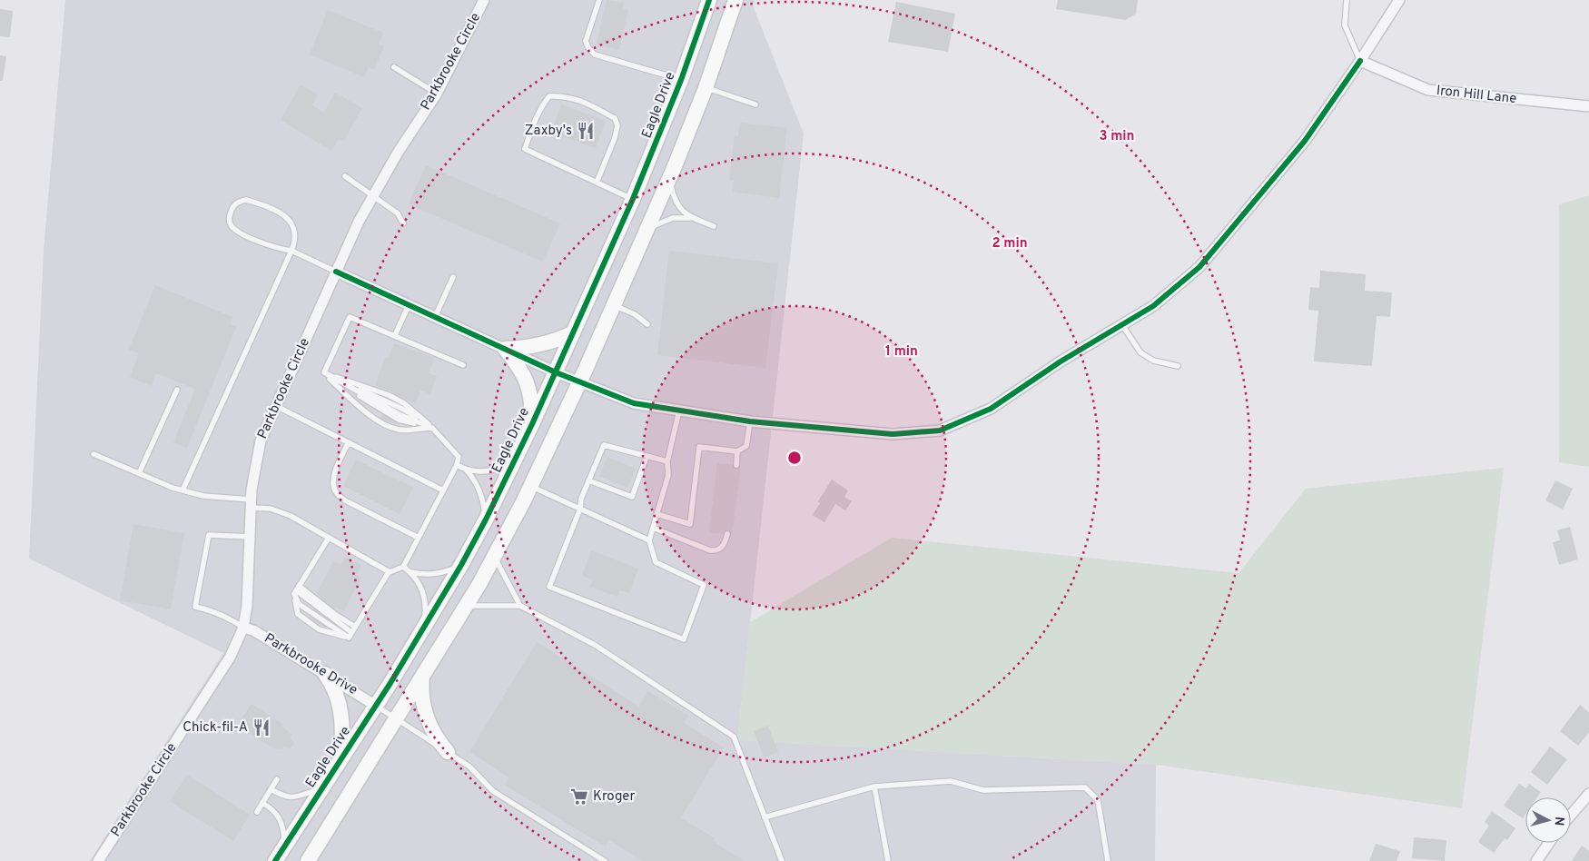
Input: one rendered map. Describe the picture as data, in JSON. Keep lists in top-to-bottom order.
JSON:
{
  "streets": {
    "street": [
      "Parkbrooke Circle",
      "Iron Hill Lane",
      "Eagle Drive",
      "Parkbrooke Drive"
    ]
  },
  "crossings": [
    ["Parkbrooke Circle", "Parkbrooke Drive"],
    ["Eagle Drive", "Parkbrooke Drive"]
  ],
  "places": {
    "restaurant": ["Zaxby's", "Chick-fil-A"],
    "supermarket": ["Kroger"]
  },
  "north": "right",
  "rings": ["3 min", "2 min", "1 min"]
}
